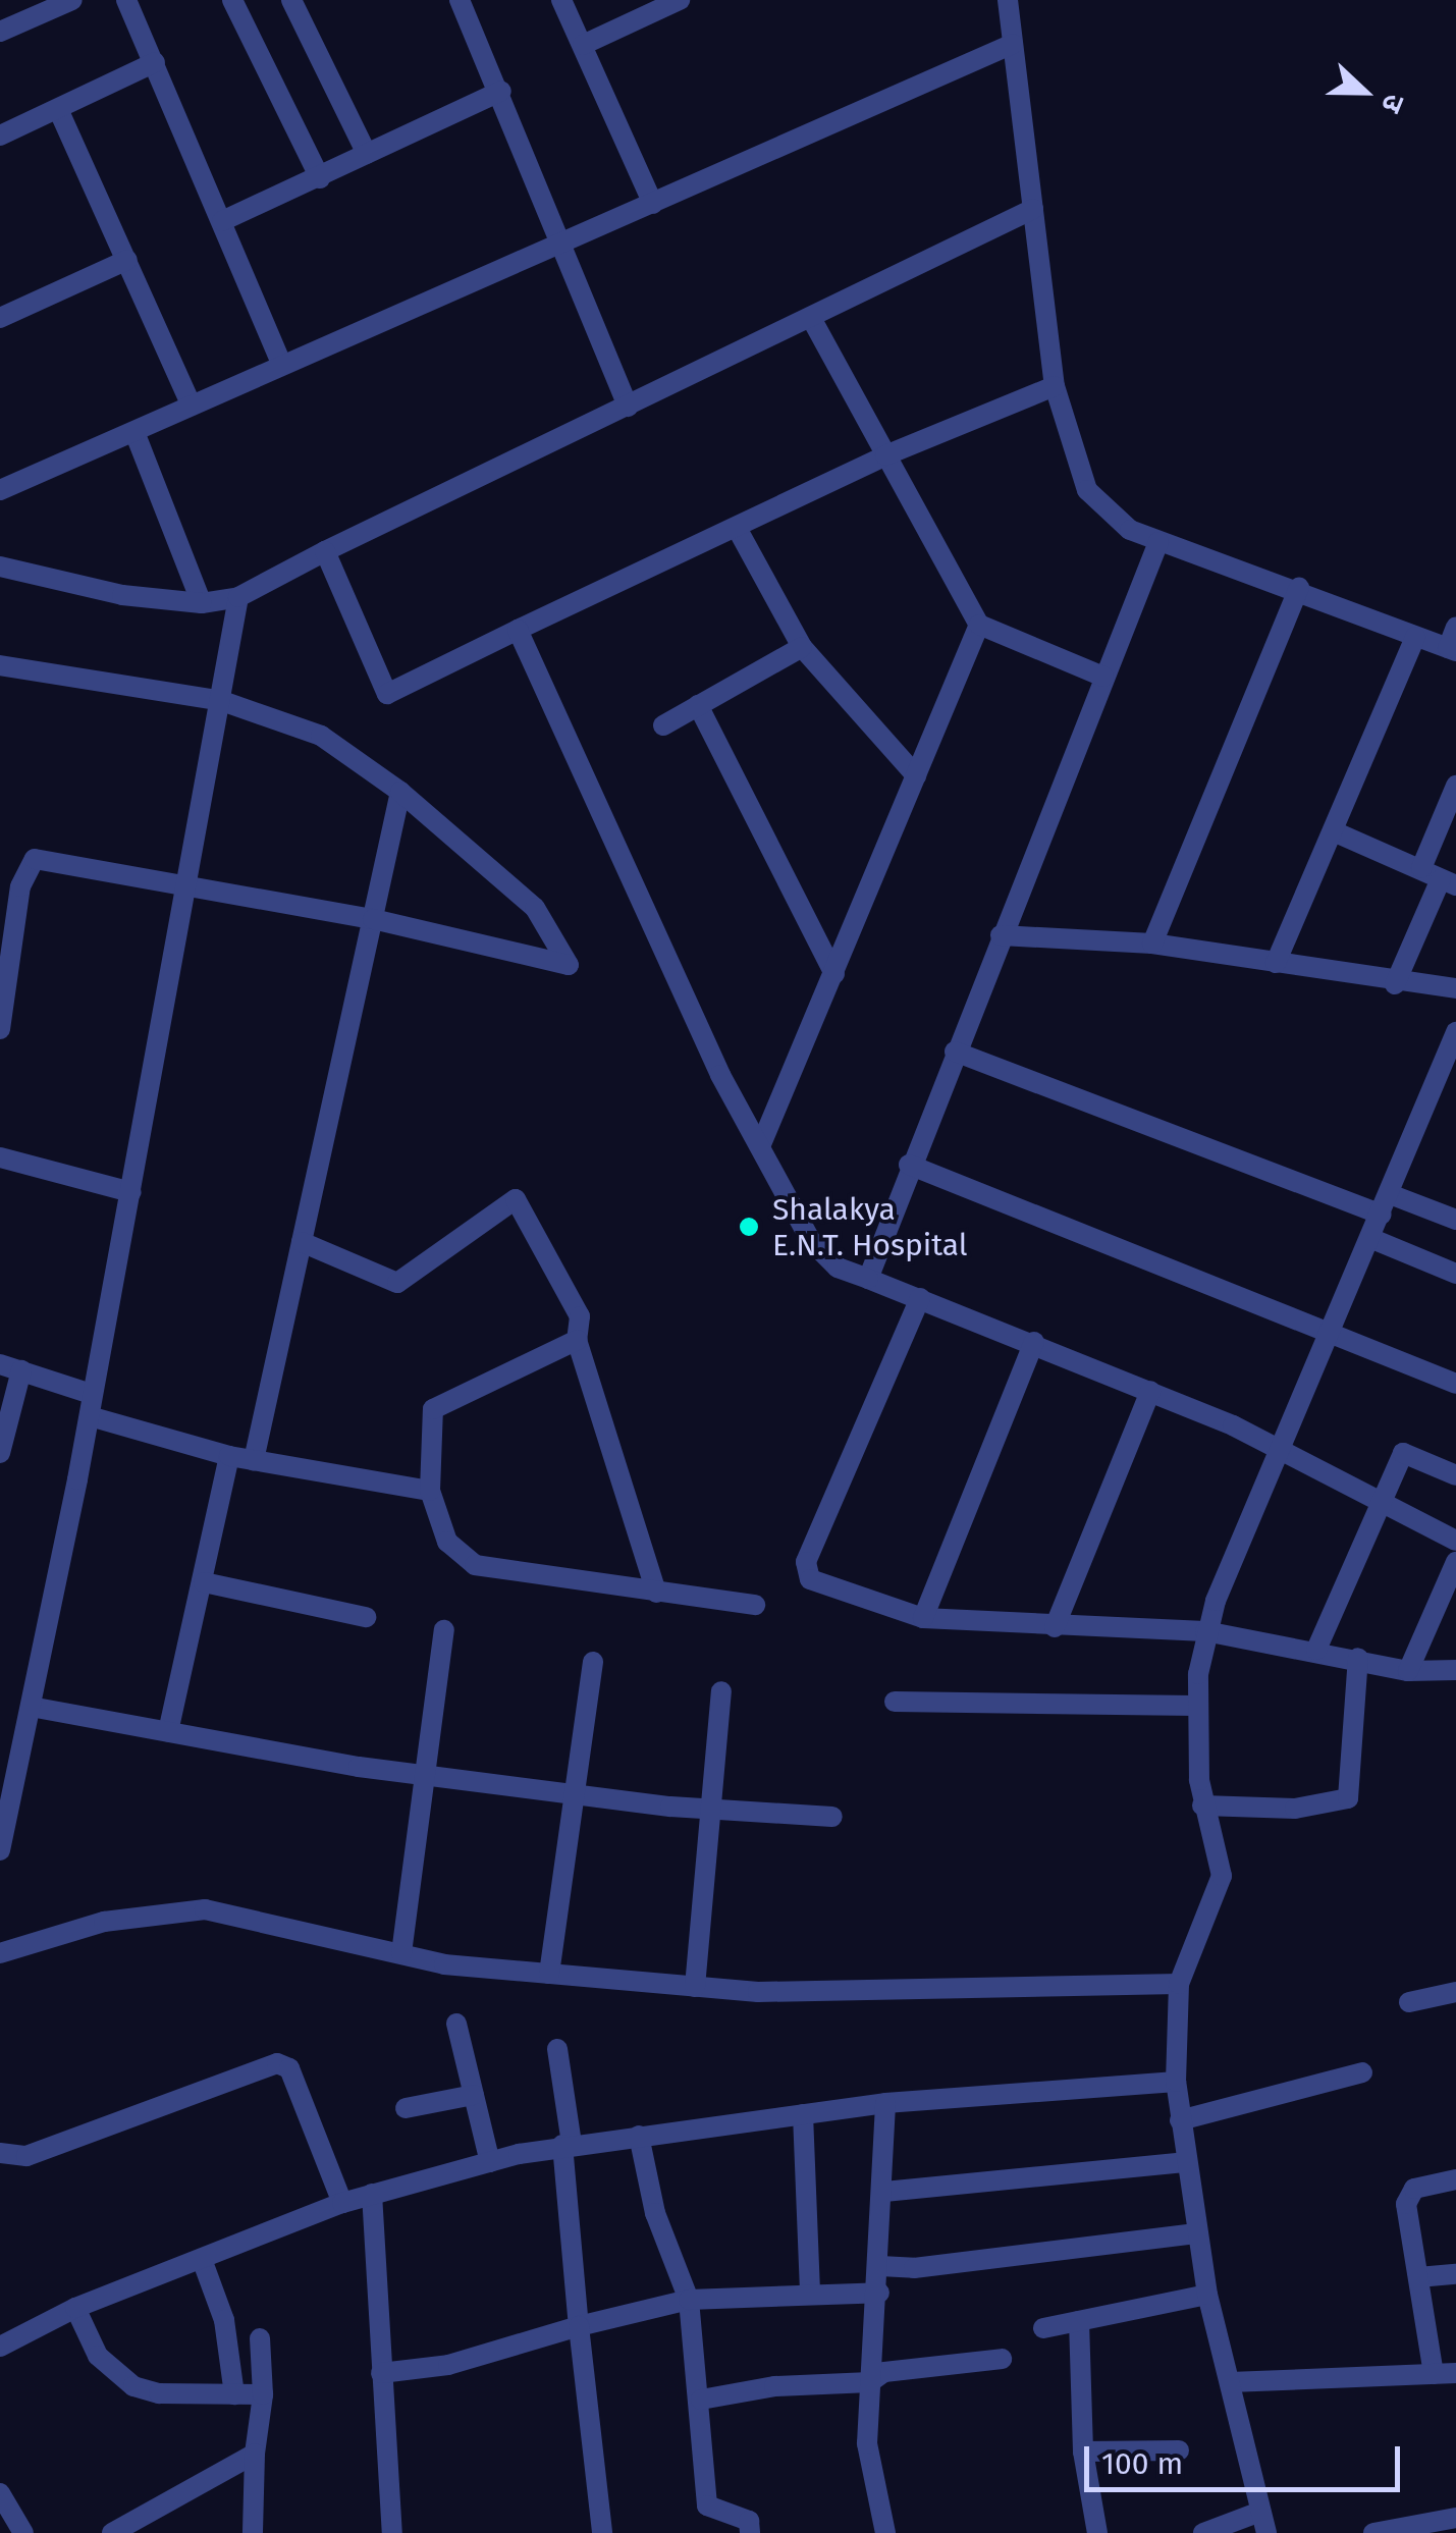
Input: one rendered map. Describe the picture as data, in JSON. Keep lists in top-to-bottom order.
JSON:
{
  "places": ["Shalakya E.N.T. Hospital"],
  "scale_bar": "100 m",
  "north": "right"
}
